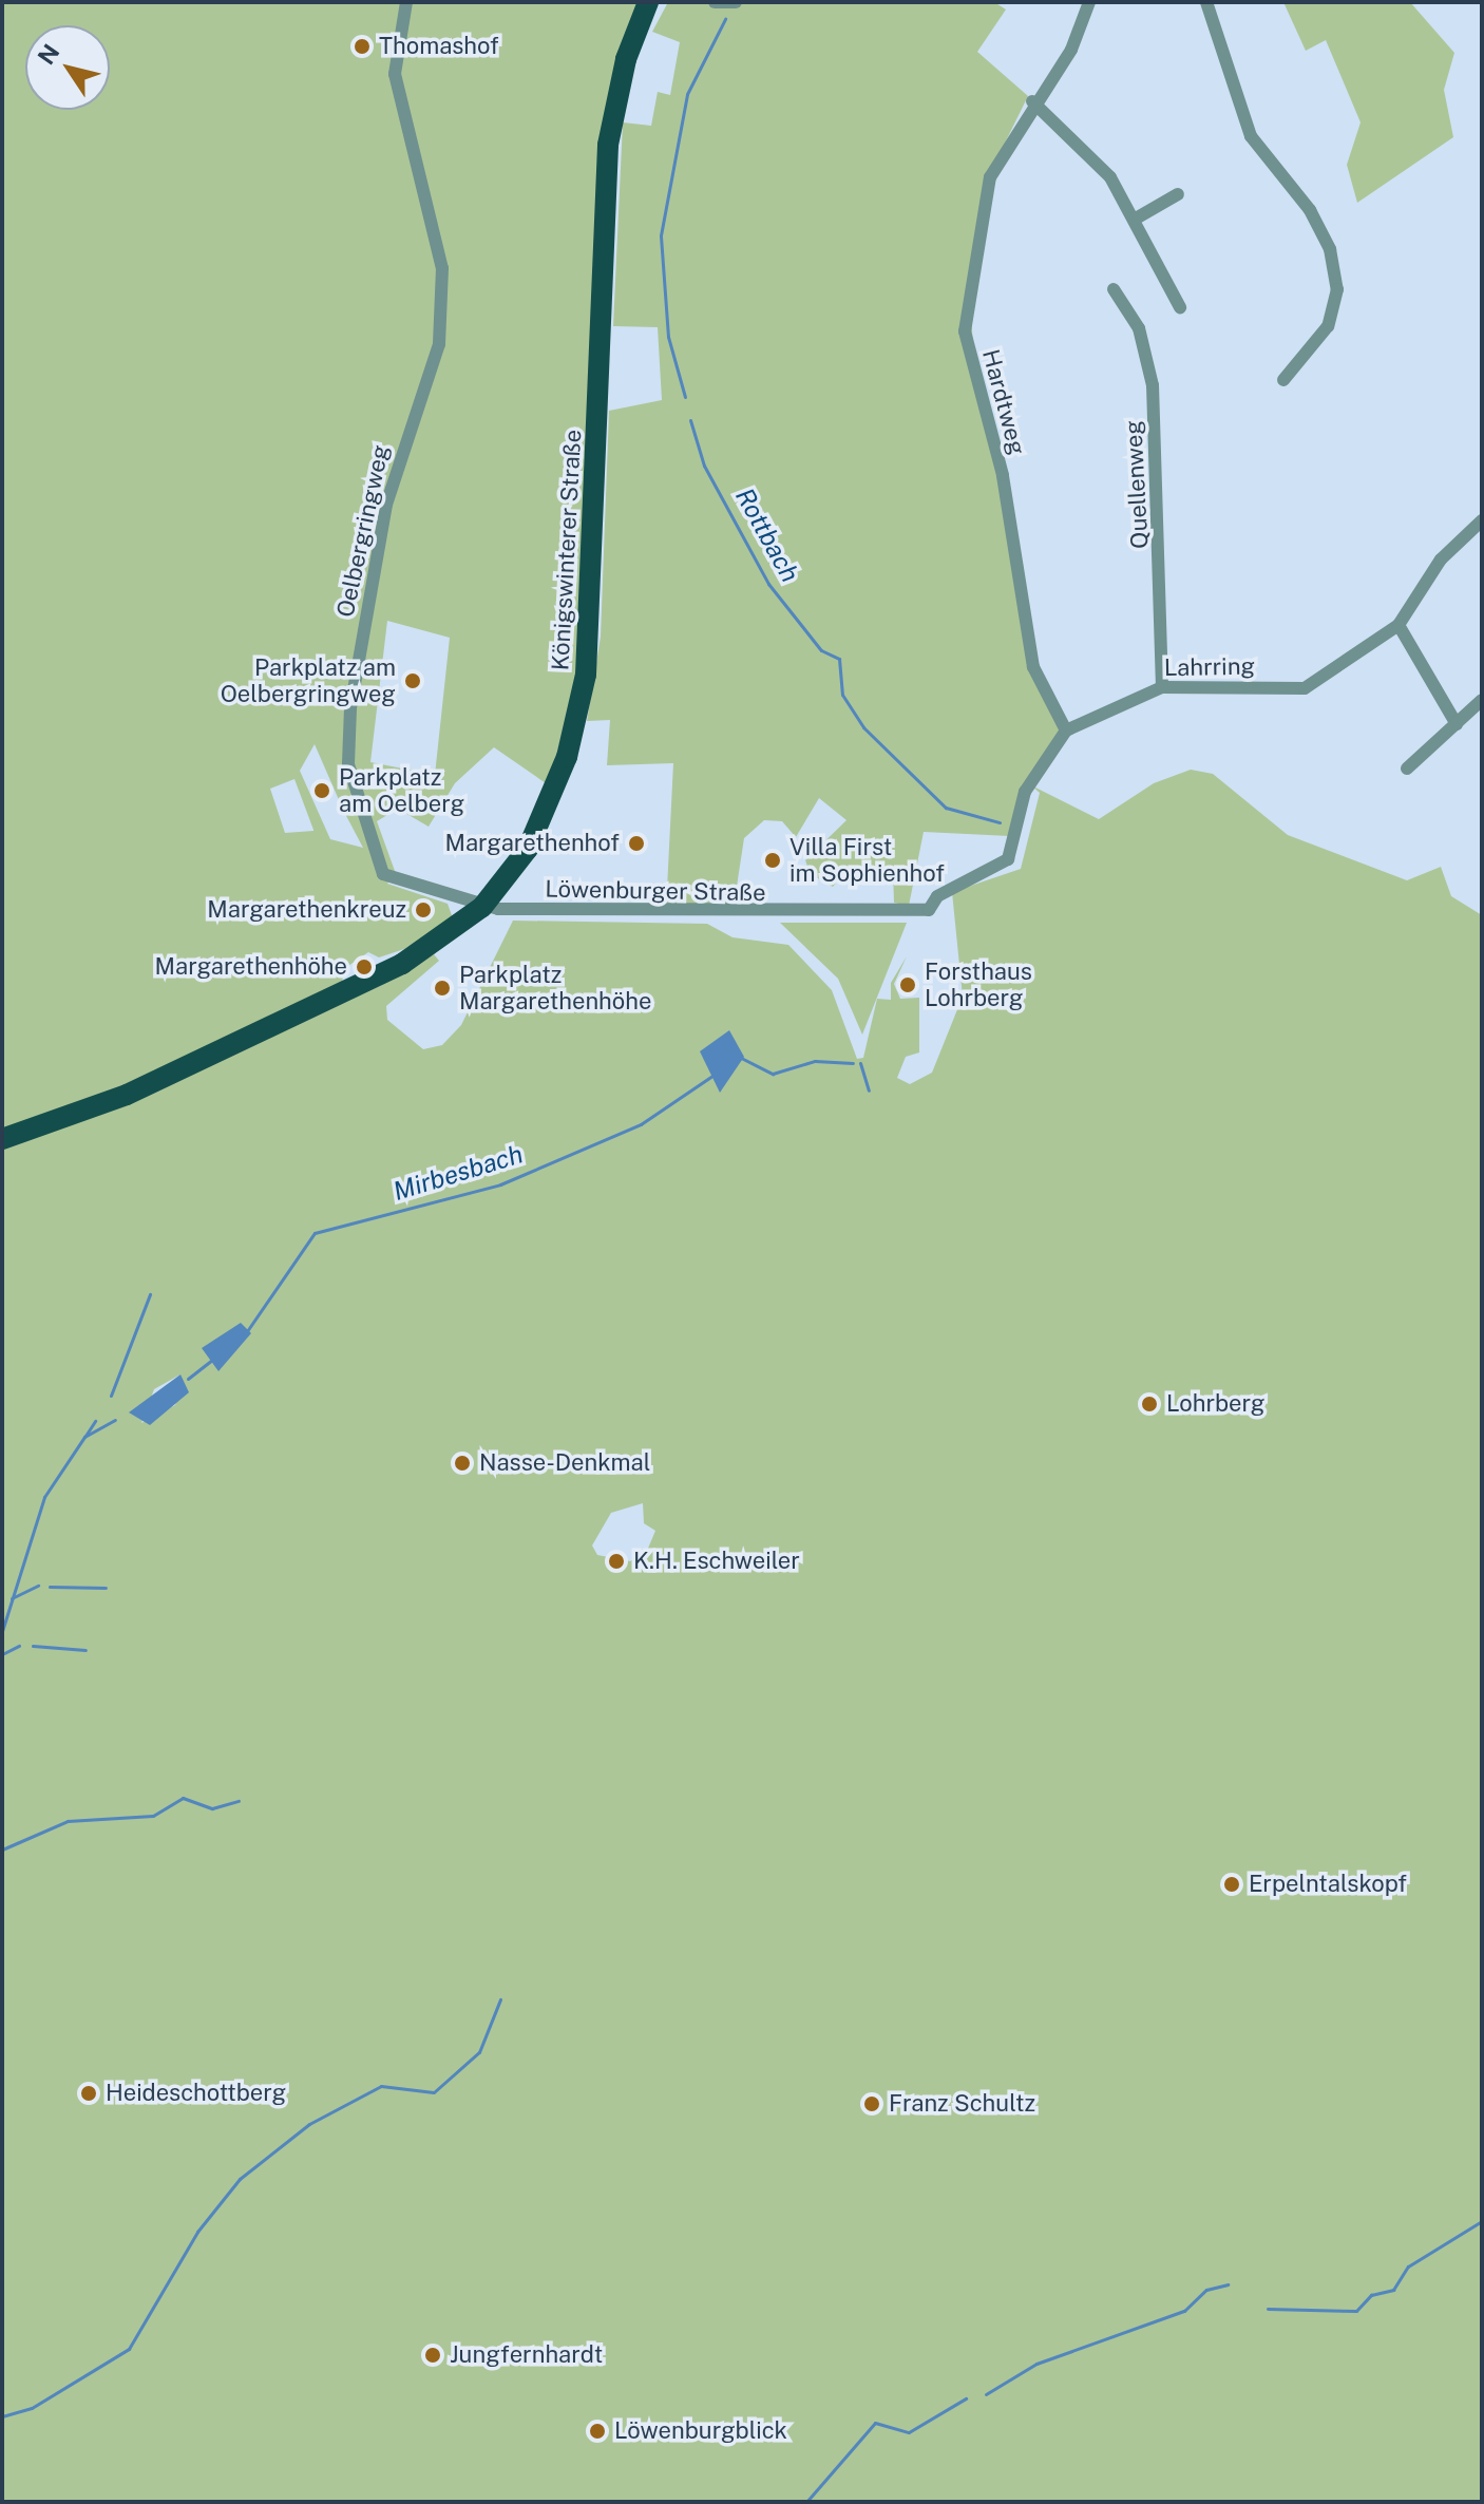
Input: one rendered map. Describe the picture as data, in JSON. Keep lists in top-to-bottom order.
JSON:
{
  "streets": {
    "main road": ["Königswinterer Straße"],
    "street": [
      "Hardtweg",
      "Quellenweg",
      "Oelbergringweg",
      "Lahrring",
      "Löwenburger Straße"
    ]
  },
  "crossings": [
    ["Hardtweg", "Lahrring"],
    ["Hardtweg", "Löwenburger Straße"],
    ["Quellenweg", "Lahrring"],
    ["Oelbergringweg", "Löwenburger Straße"],
    ["Königswinterer Straße", "Löwenburger Straße"],
    ["Lahrring", "Löwenburger Straße"]
  ],
  "water": ["Rottbach", "Mirbesbach"],
  "places": [
    "Thomashof",
    "Parkplatz am Oelbergringweg",
    "Parkplatz am Oelberg",
    "Margarethenhof",
    "Villa First im Sophienhof",
    "Margarethenkreuz",
    "Margarethenhöhe",
    "Forsthaus Lohrberg",
    "Parkplatz Margarethenhöhe",
    "Lohrberg",
    "Nasse-Denkmal",
    "K.H. Eschweiler",
    "Erpelntalskopf",
    "Heideschottberg",
    "Franz Schultz",
    "Jungfernhardt",
    "Löwenburgblick"
  ],
  "north": "top left"
}
